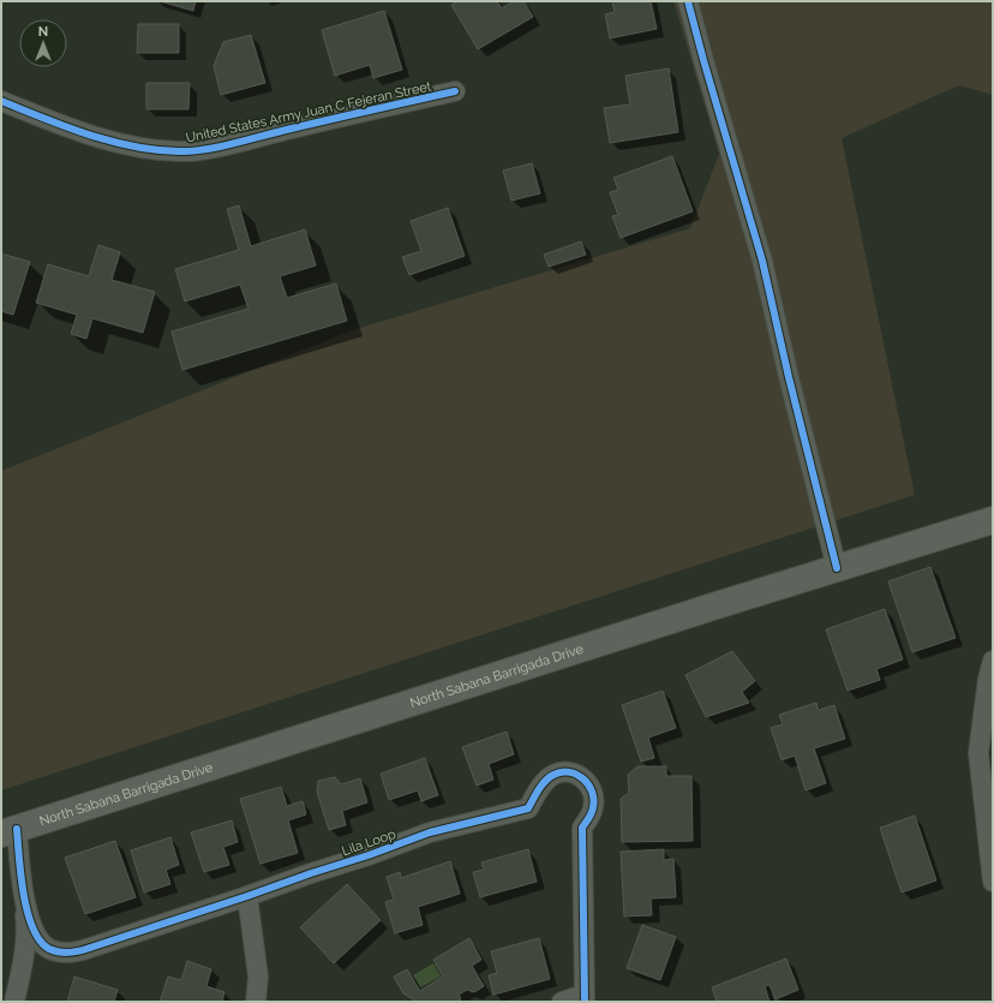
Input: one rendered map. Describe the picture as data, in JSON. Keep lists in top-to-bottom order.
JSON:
{
  "streets": {
    "main road": ["North Sabana Barrigada Drive"],
    "street": ["United States Army Juan C Fejeran Street", "Lila Loop"]
  },
  "crossings": [
    ["North Sabana Barrigada Drive", "Lila Loop"]
  ],
  "north": "top"
}
